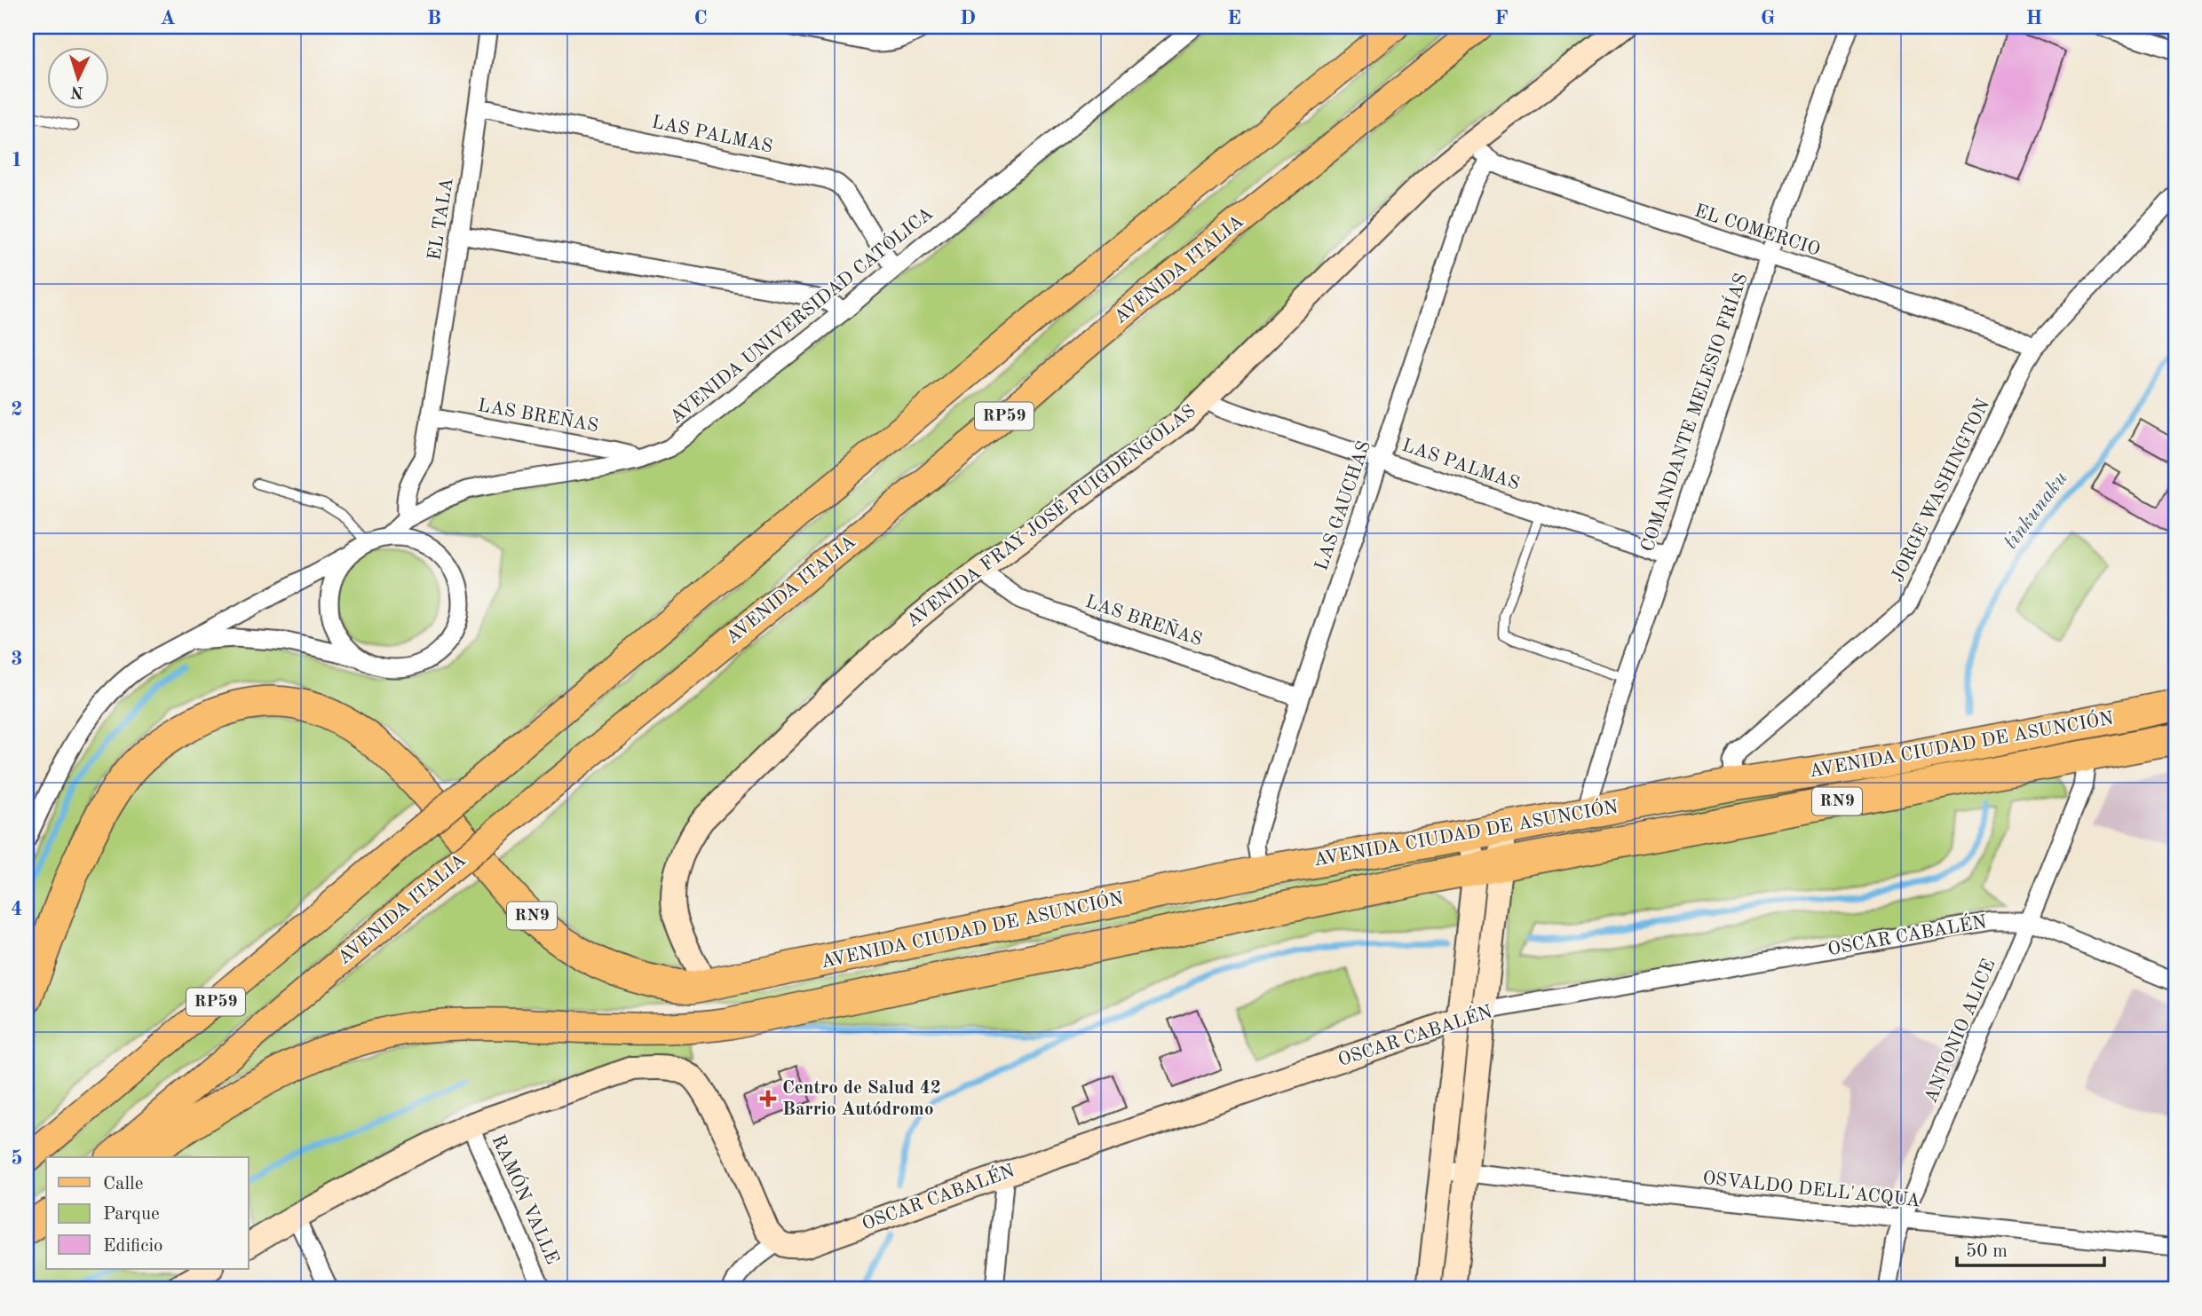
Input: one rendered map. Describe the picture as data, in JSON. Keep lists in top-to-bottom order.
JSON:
{
  "streets": {
    "highway": ["AVENIDA CIUDAD DE ASUNCIÓN", "RN9"],
    "main road": ["AVENIDA ITALIA", "RP59"],
    "street": [
      "LAS PALMAS",
      "EL TALA",
      "EL COMERCIO",
      "AVENIDA UNIVERSIDAD CATÓLICA",
      "COMANDANTE MELESIO FRÍAS",
      "LAS BREÑAS",
      "JORGE WASHINGTON",
      "LAS GAUCHAS",
      "AVENIDA FRAY JOSÉ PUIGDENGOLAS",
      "OSCAR CABALÉN",
      "ANTONIO ALICE",
      "OSVALDO DELL'ACQUA",
      "RAMÓN VALLE"
    ]
  },
  "crossings": [
    ["LAS PALMAS", "EL TALA"],
    ["LAS PALMAS", "AVENIDA UNIVERSIDAD CATÓLICA"],
    ["LAS PALMAS", "COMANDANTE MELESIO FRÍAS"],
    ["LAS PALMAS", "LAS GAUCHAS"],
    ["LAS PALMAS", "AVENIDA FRAY JOSÉ PUIGDENGOLAS"],
    ["EL TALA", "AVENIDA UNIVERSIDAD CATÓLICA"],
    ["EL TALA", "LAS BREÑAS"],
    ["EL COMERCIO", "COMANDANTE MELESIO FRÍAS"],
    ["EL COMERCIO", "JORGE WASHINGTON"],
    ["EL COMERCIO", "LAS GAUCHAS"],
    ["EL COMERCIO", "AVENIDA FRAY JOSÉ PUIGDENGOLAS"],
    ["AVENIDA UNIVERSIDAD CATÓLICA", "LAS BREÑAS"],
    ["COMANDANTE MELESIO FRÍAS", "AVENIDA CIUDAD DE ASUNCIÓN"],
    ["LAS BREÑAS", "LAS GAUCHAS"],
    ["LAS BREÑAS", "AVENIDA FRAY JOSÉ PUIGDENGOLAS"],
    ["JORGE WASHINGTON", "AVENIDA CIUDAD DE ASUNCIÓN"],
    ["LAS GAUCHAS", "AVENIDA CIUDAD DE ASUNCIÓN"],
    ["AVENIDA FRAY JOSÉ PUIGDENGOLAS", "AVENIDA CIUDAD DE ASUNCIÓN"],
    ["AVENIDA CIUDAD DE ASUNCIÓN", "ANTONIO ALICE"],
    ["OSCAR CABALÉN", "ANTONIO ALICE"],
    ["ANTONIO ALICE", "OSVALDO DELL'ACQUA"]
  ],
  "water": ["tinkunaku"],
  "places": {
    "health": ["Centro de Salud 42 Barrio Autódromo"]
  },
  "legend": ["Calle", "Parque", "Edificio"],
  "scale_bar": "50 m",
  "north": "bottom",
  "grid": {
    "columns": [
      "A",
      "B",
      "C",
      "D",
      "E",
      "F",
      "G",
      "H"
    ],
    "rows": [
      "1",
      "2",
      "3",
      "4",
      "5"
    ]
  }
}
